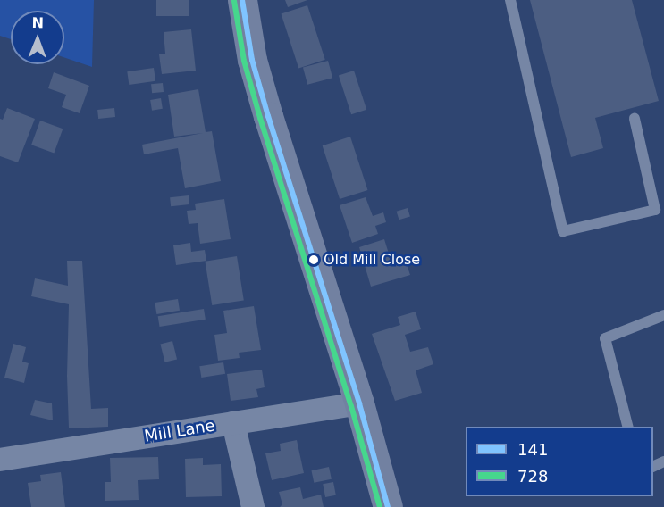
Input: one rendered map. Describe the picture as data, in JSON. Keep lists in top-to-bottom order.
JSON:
{
  "streets": {
    "street": ["Mill Lane"]
  },
  "places": ["Old Mill Close"],
  "lines": ["transit line 141", "transit line 728"],
  "legend": ["141", "728"],
  "north": "top"
}
